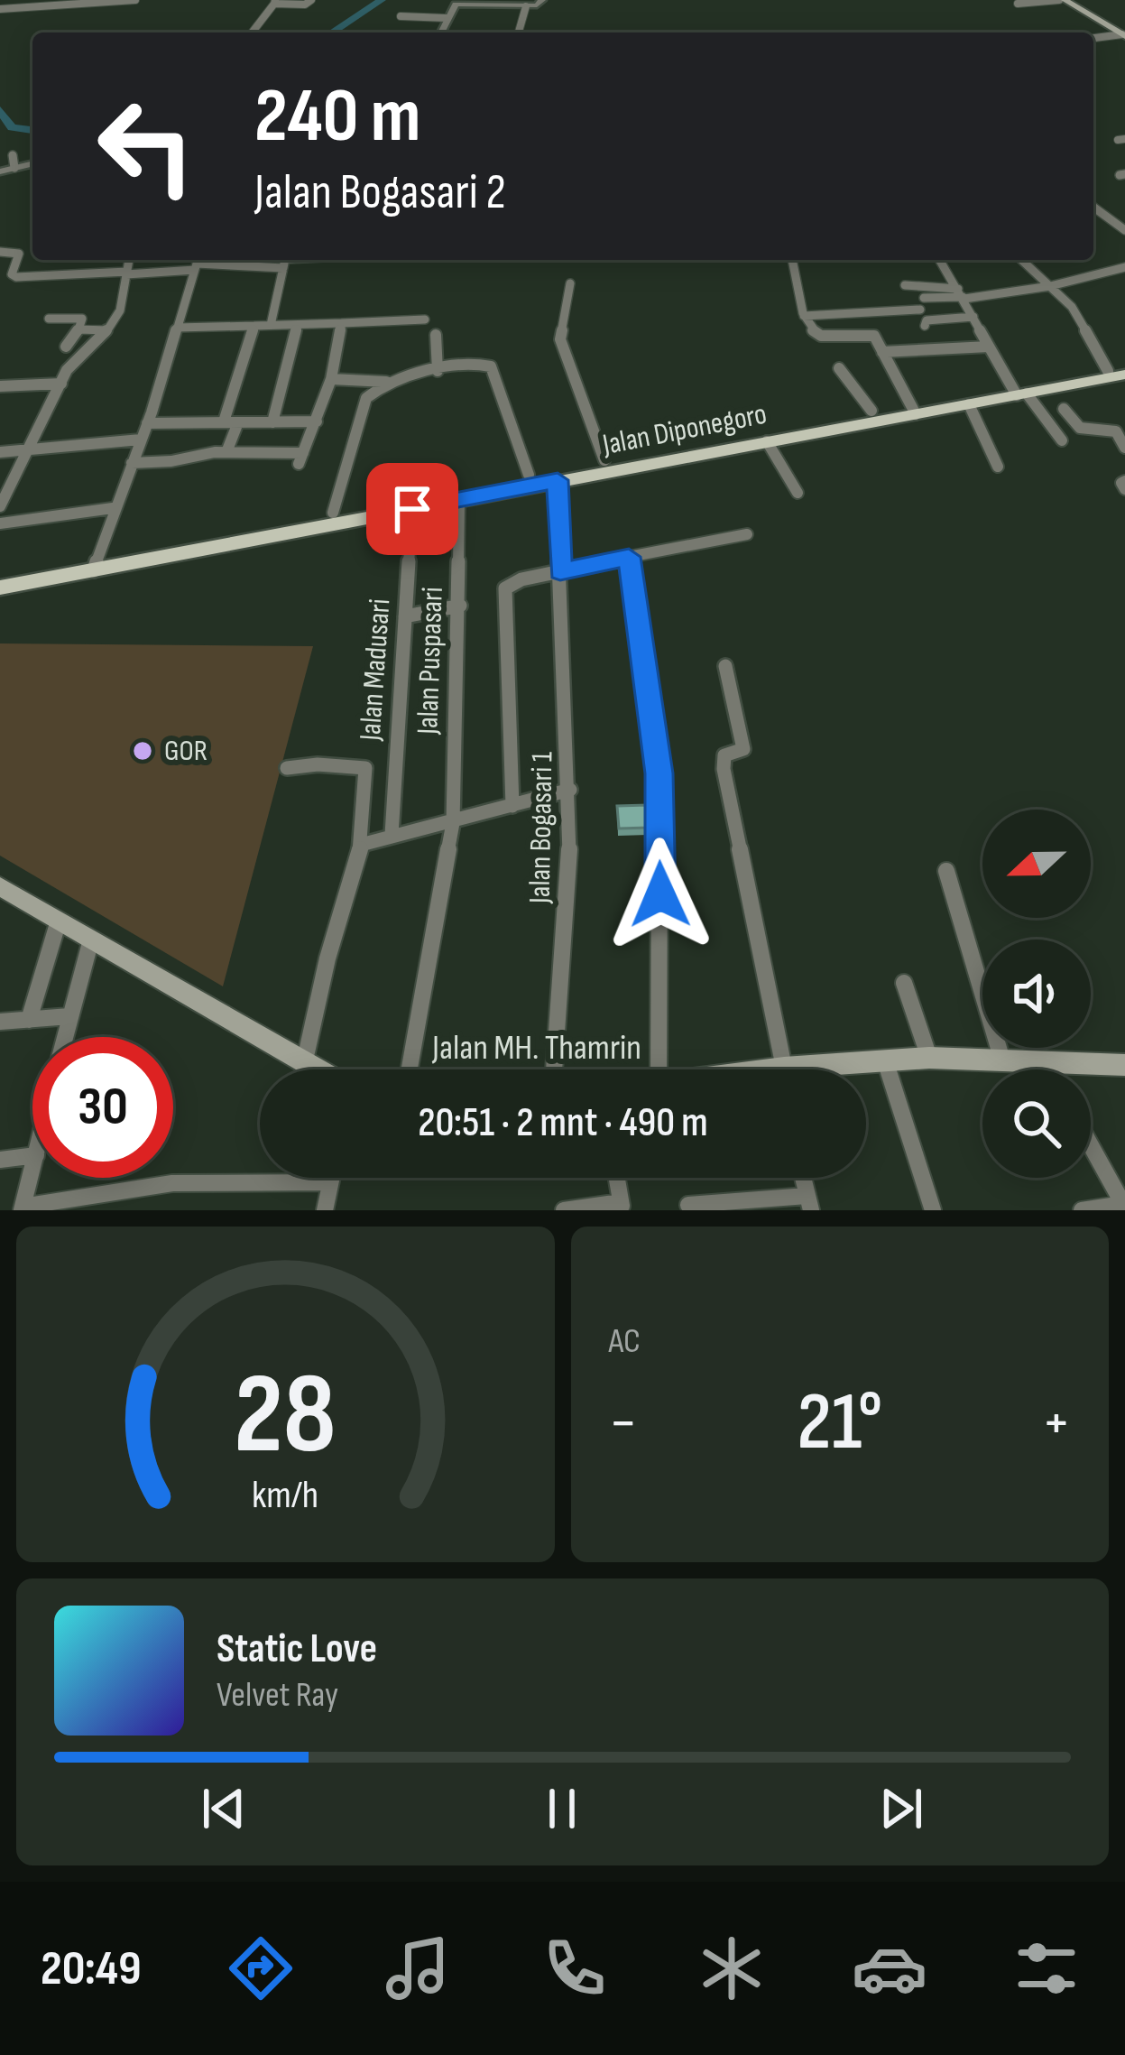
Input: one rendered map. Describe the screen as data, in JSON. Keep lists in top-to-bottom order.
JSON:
{
  "streets": {
    "main road": ["Jalan Diponegoro", "Jalan MH. Thamrin"],
    "street": ["Jalan Puspasari", "Jalan Madusari", "Jalan Bogasari 1"]
  },
  "crossings": [
    ["Jalan Diponegoro", "Jalan Puspasari"],
    ["Jalan Diponegoro", "Jalan Madusari"],
    ["Jalan Diponegoro", "Jalan Bogasari 1"]
  ],
  "places": ["GOR"],
  "north": "left",
  "page": {
    "turn": ["240 m", "Jalan Bogasari 2"],
    "limit": "30",
    "trip": "20:51 · 2 mnt · 490 m",
    "tile": "AC",
    "heat": ["−", "21°", "+"],
    "song": ["Static Love", "Velvet Ray"],
    "tabs": "20:49",
    "gauge": ["28", "km/h"]
  }
}
